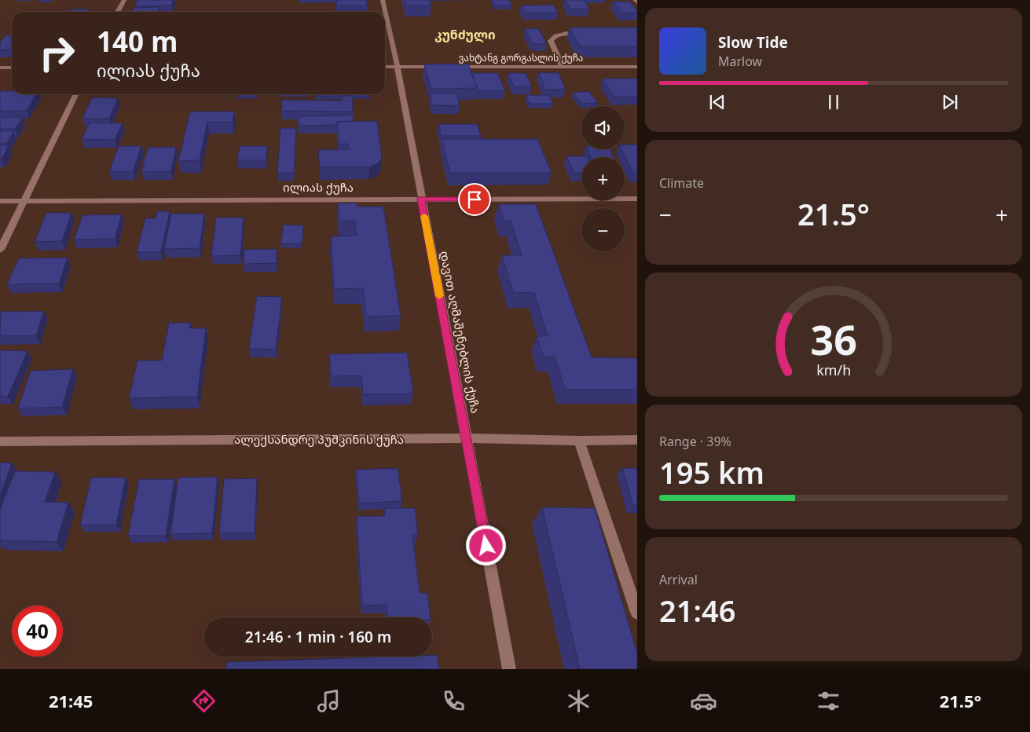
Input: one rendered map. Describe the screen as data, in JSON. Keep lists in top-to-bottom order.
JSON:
{
  "streets": {
    "street": [
      "ვახტანგ გორგასლის ქუჩა",
      "ილიას ქუჩა",
      "დავით აღმაშენებლის ქუჩა",
      "ალექსანდრე პუშკინის ქუჩა"
    ]
  },
  "crossings": [
    ["ვახტანგ გორგასლის ქუჩა", "დავით აღმაშენებლის ქუჩა"],
    ["ილიას ქუჩა", "დავით აღმაშენებლის ქუჩა"],
    ["დავით აღმაშენებლის ქუჩა", "ალექსანდრე პუშკინის ქუჩა"]
  ],
  "districts": ["კუნძული"],
  "page": {
    "turn": ["140 m", "ილიას ქუჩა"],
    "song": ["Slow Tide", "Marlow"],
    "map_buttons": ["+", "−"],
    "tile": [
      "Climate",
      ["Range · 39%", "195 km"],
      ["Arrival", "21:46"]
    ],
    "heat": ["−", "21.5°", "+"],
    "limit": "40",
    "trip": "21:46 · 1 min · 160 m",
    "tabs": ["21:45", "21.5°"],
    "gauge": ["36", "km/h"]
  }
}
